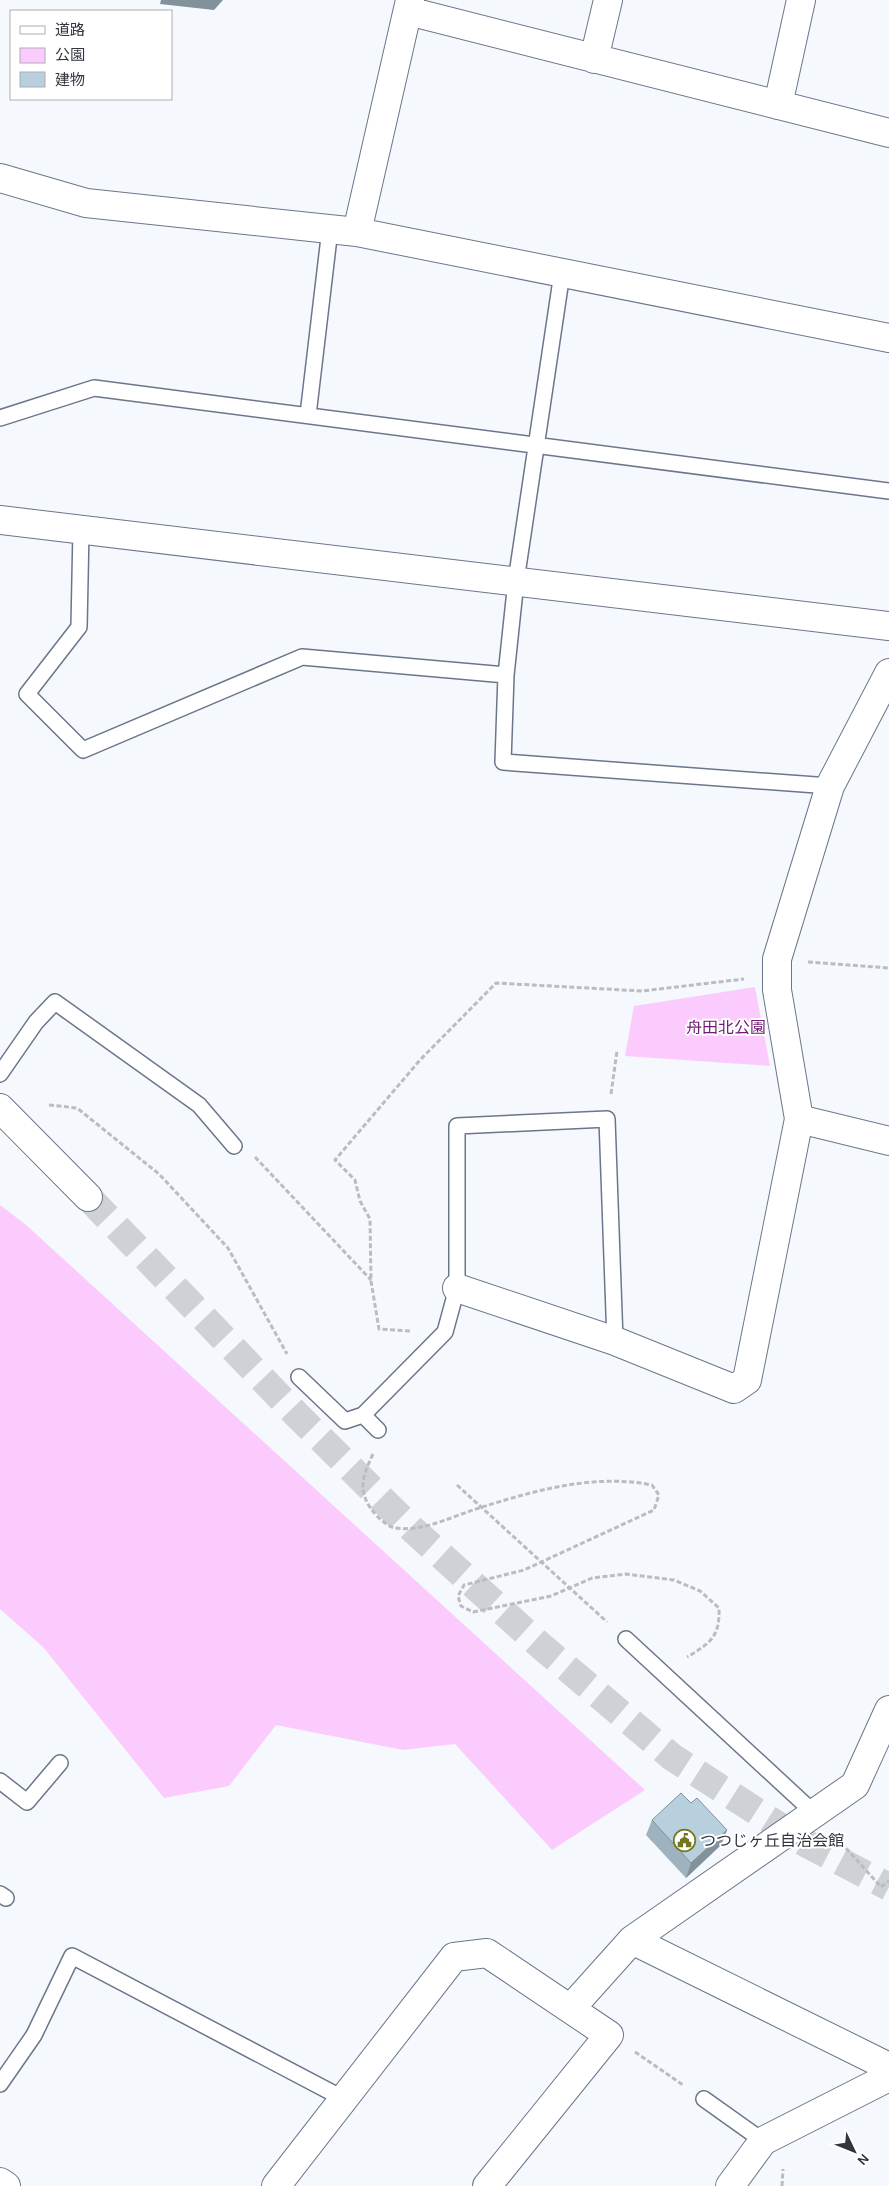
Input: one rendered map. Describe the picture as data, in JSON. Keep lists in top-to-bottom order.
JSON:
{
  "parks": ["舟田北公園"],
  "places": {
    "public building": ["つつじヶ丘自治会館"]
  },
  "legend": ["道路", "公園", "建物"],
  "north": "bottom right"
}
